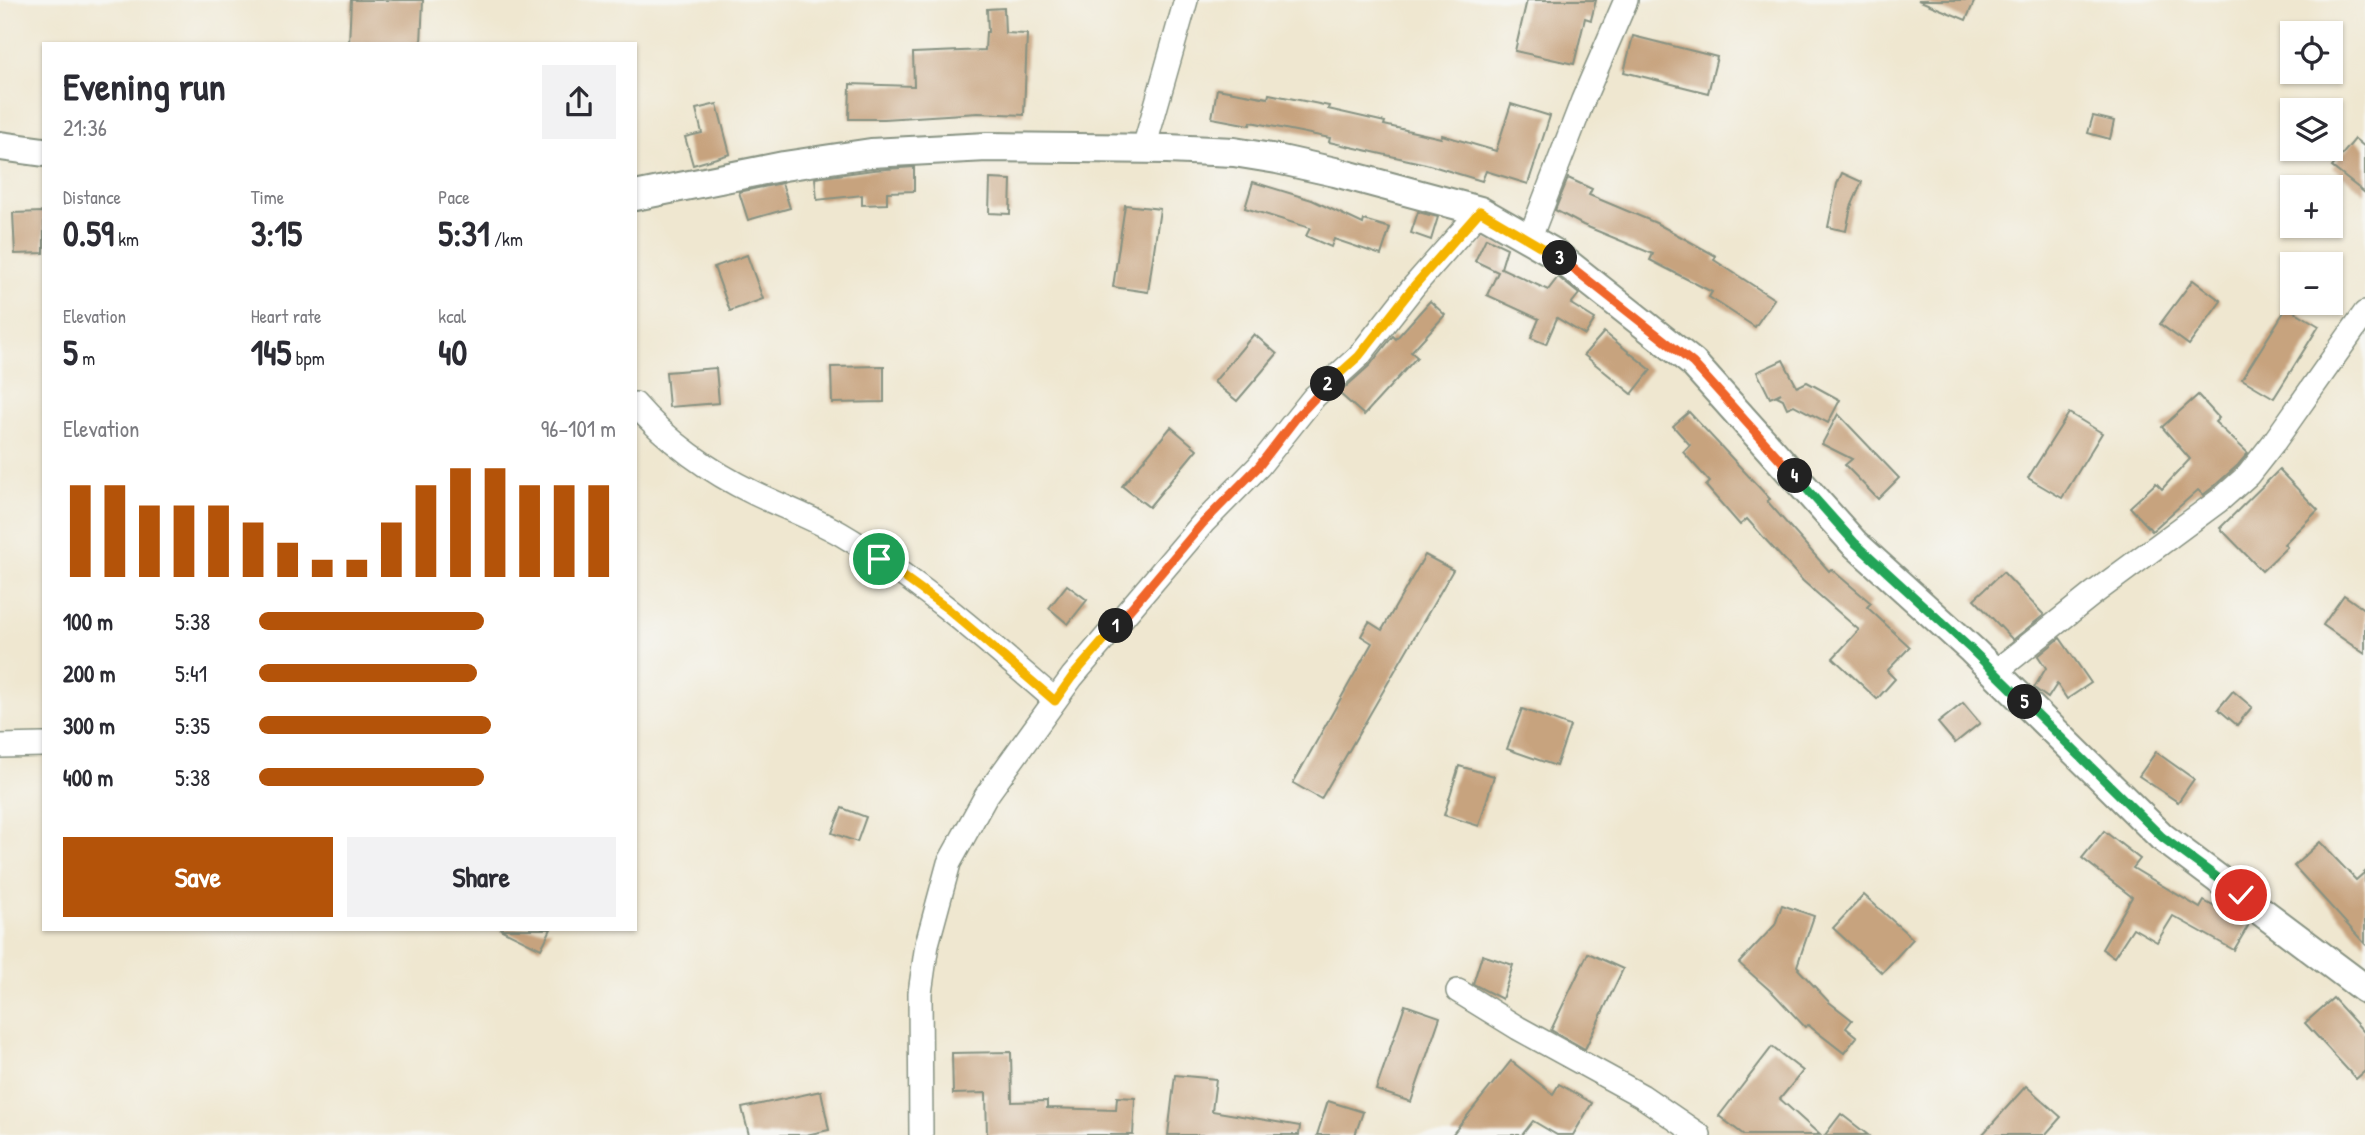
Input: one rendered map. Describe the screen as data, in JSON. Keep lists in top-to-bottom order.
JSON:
{
  "page": {
    "map_buttons": ["+", "−"],
    "heading": ["Evening run", "21:36"],
    "stats": [
      ["Distance", "0.59 km"],
      ["Time", "3:15"],
      ["Pace", "5:31 /km"],
      ["Elevation", "5 m"],
      ["Heart rate", "145 bpm"],
      ["kcal", "40"]
    ],
    "pins": [
      "3",
      "2",
      "4",
      "1",
      "5"
    ],
    "chart": ["Elevation", "96–101 m"],
    "list": [
      {
        "name": "100 m",
        "note": "5:38"
      },
      {
        "name": "200 m",
        "note": "5:41"
      },
      {
        "name": "300 m",
        "note": "5:35"
      },
      {
        "name": "400 m",
        "note": "5:38"
      }
    ],
    "buttons": ["Save", "Share"]
  }
}
